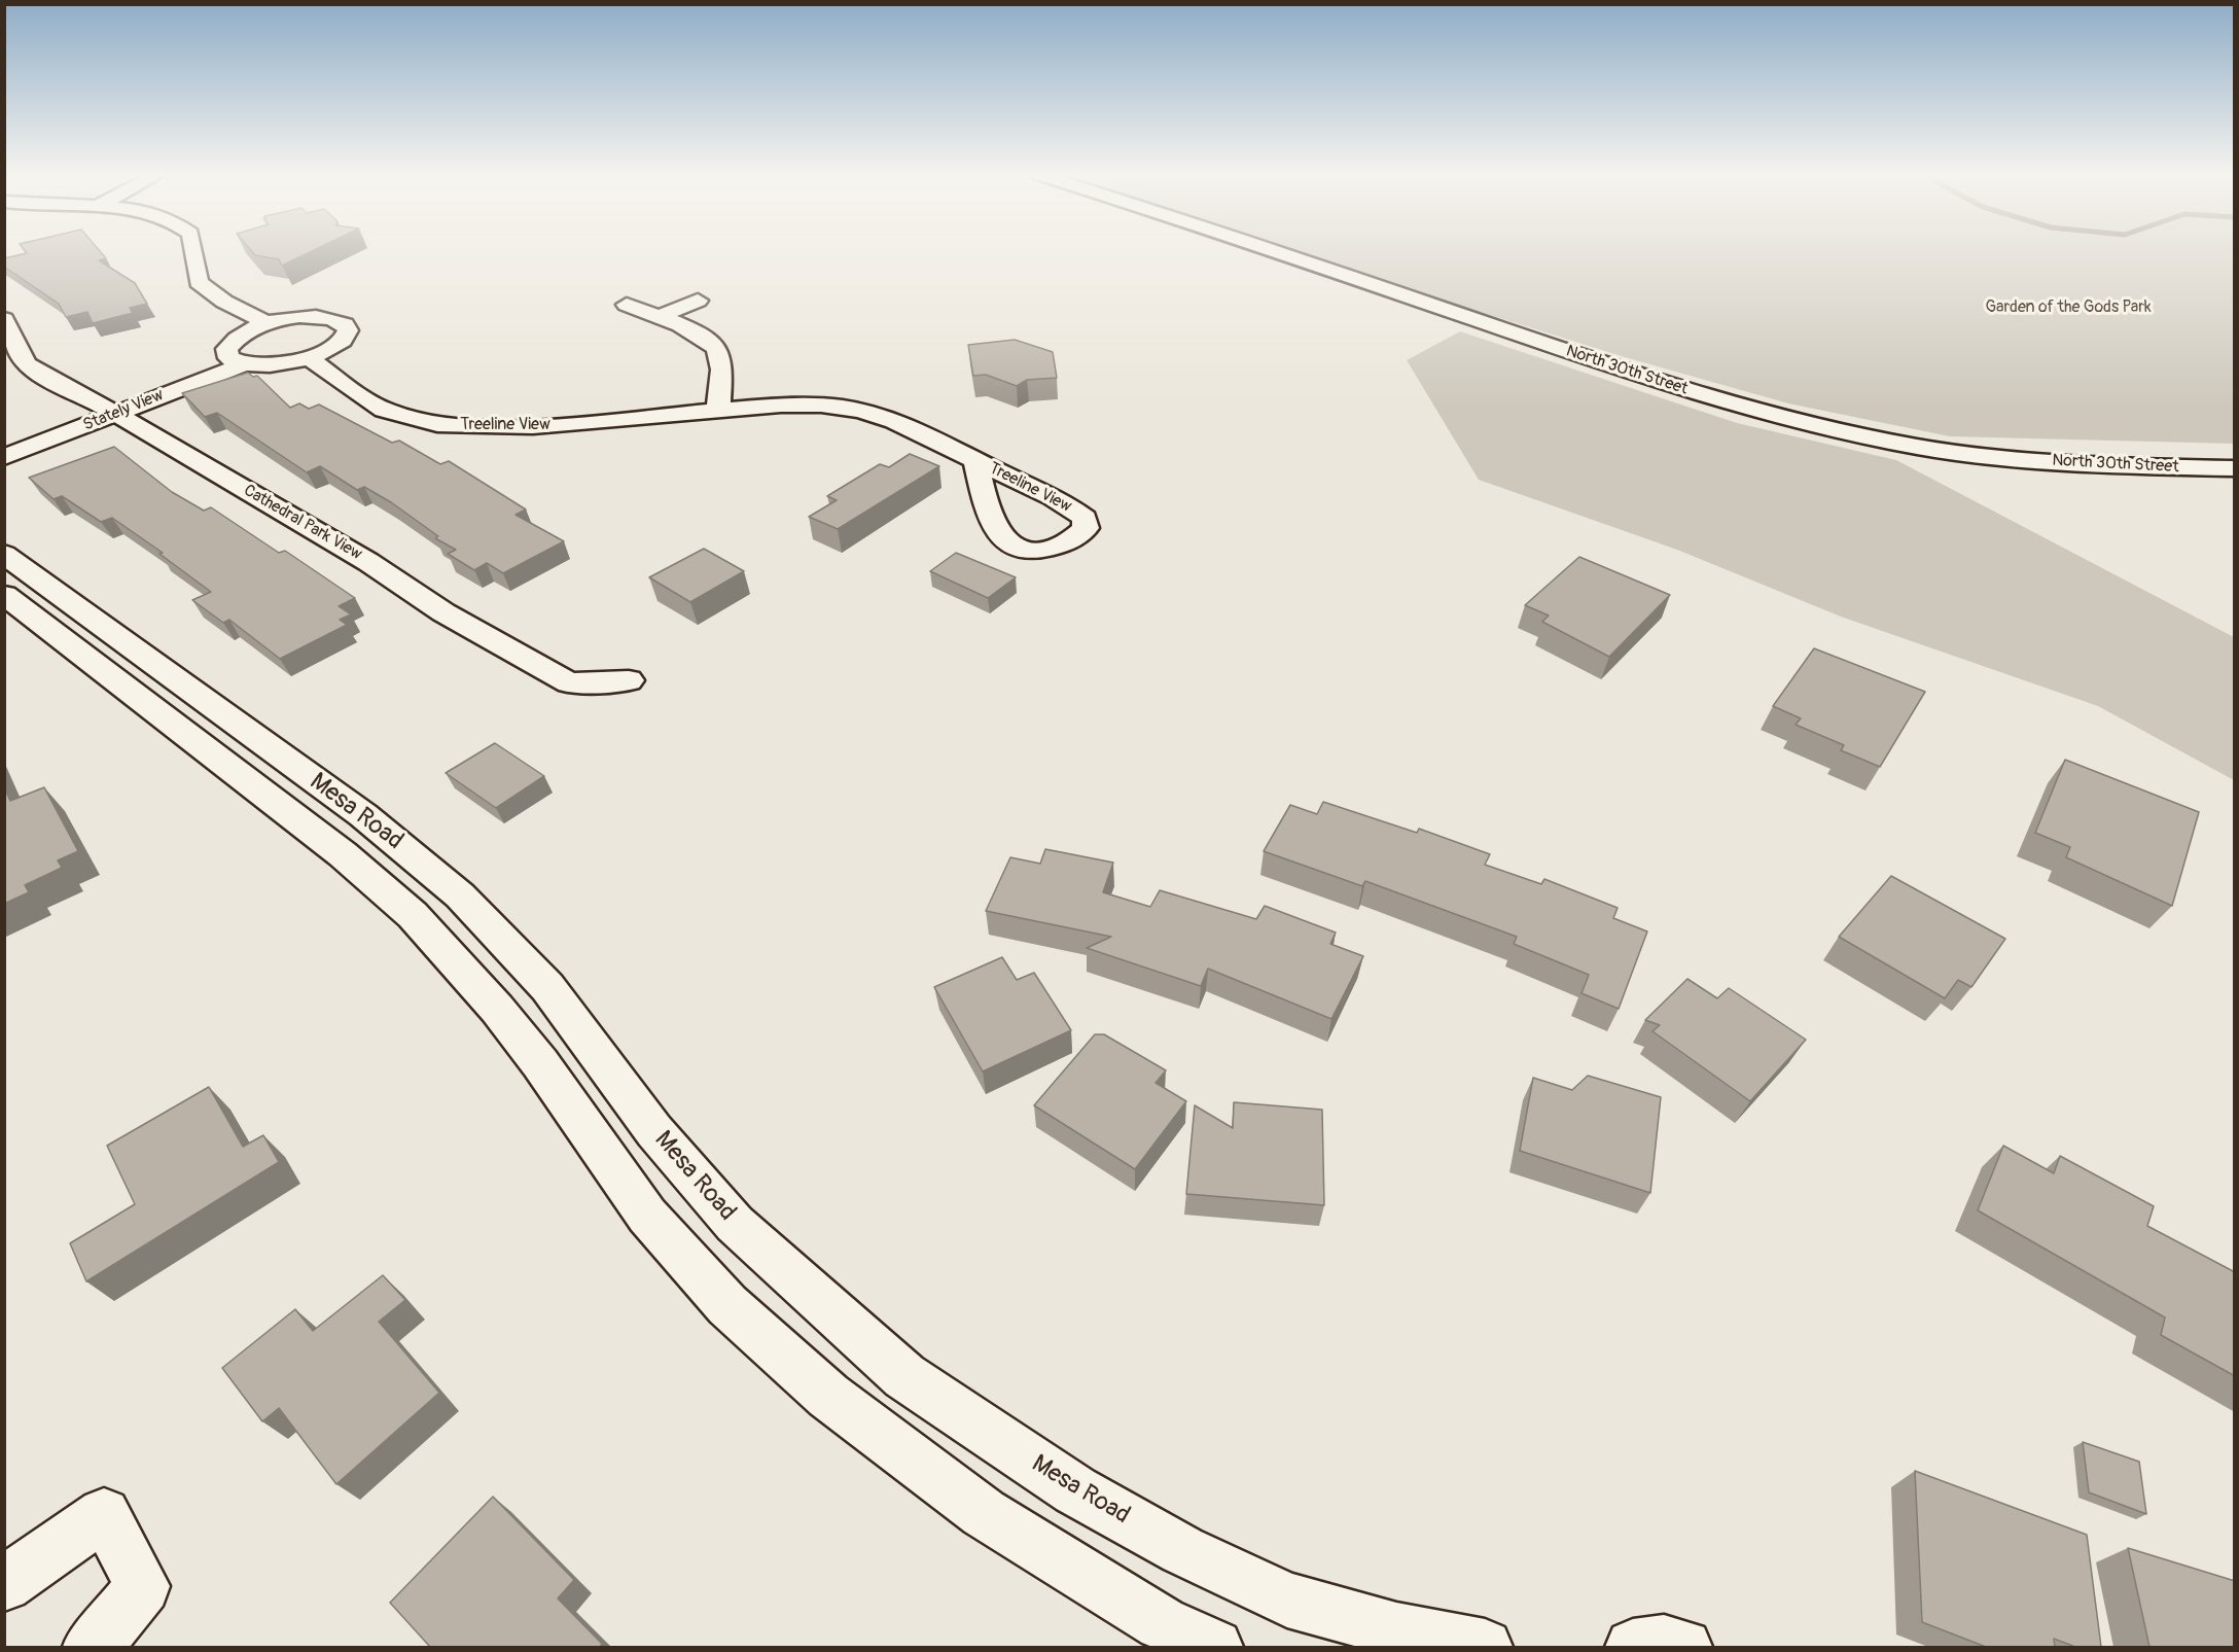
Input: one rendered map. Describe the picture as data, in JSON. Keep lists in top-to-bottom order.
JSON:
{
  "streets": {
    "street": [
      "North 30th Street",
      "Stately View",
      "Treeline View",
      "Cathedral Park View",
      "Mesa Road"
    ]
  },
  "crossings": [
    ["Stately View", "Cathedral Park View"]
  ],
  "parks": ["Garden of the Gods Park"]
}
